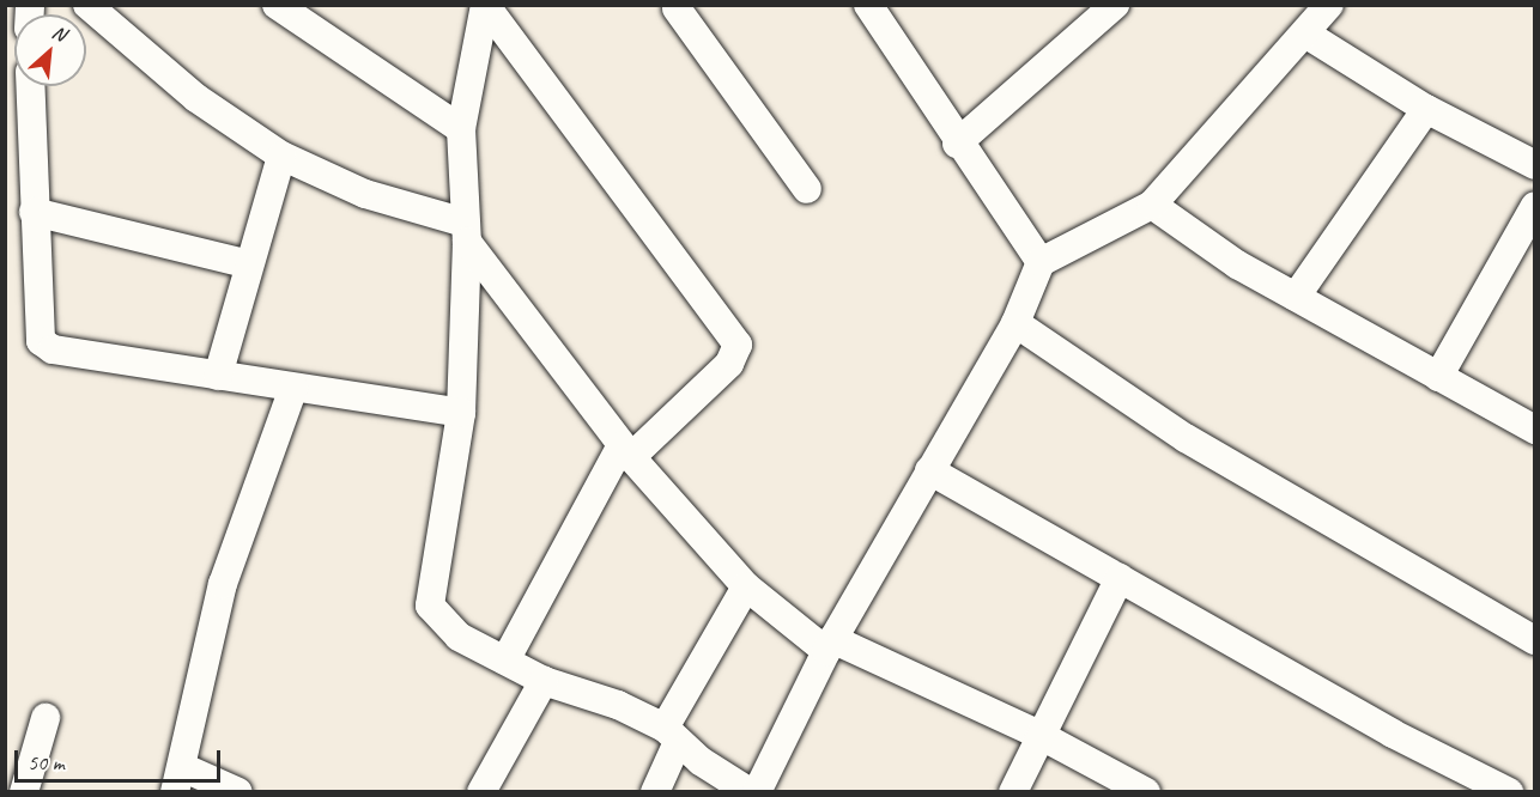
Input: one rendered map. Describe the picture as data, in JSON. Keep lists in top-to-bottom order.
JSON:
{
  "scale_bar": "50 m",
  "north": "top right"
}
